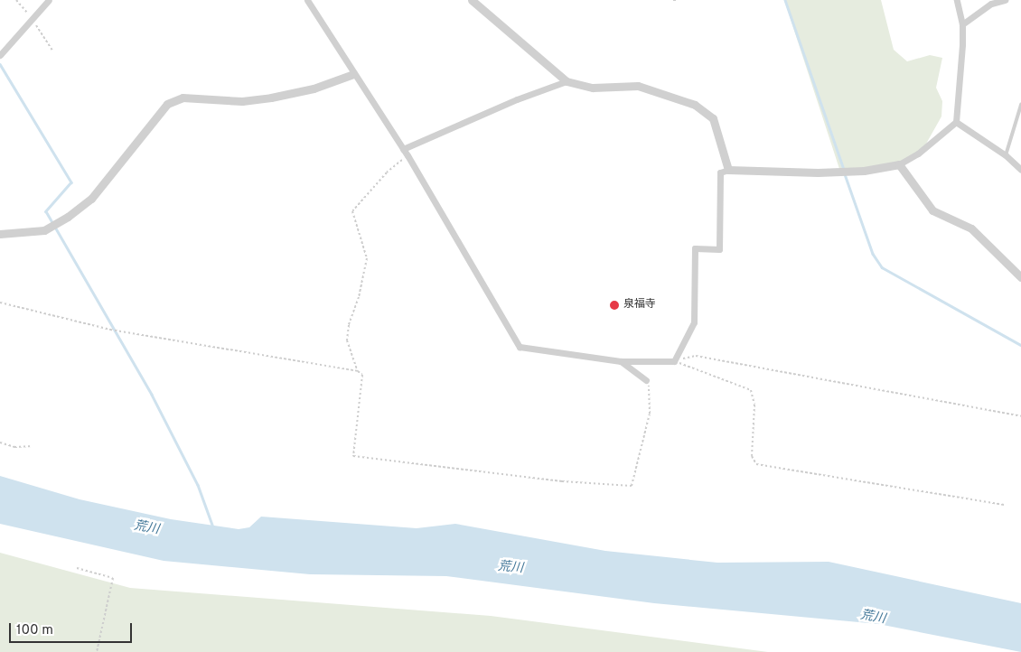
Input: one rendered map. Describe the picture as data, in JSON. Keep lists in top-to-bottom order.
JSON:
{
  "water": ["荒川"],
  "places": ["泉福寺"],
  "scale_bar": "100 m"
}
